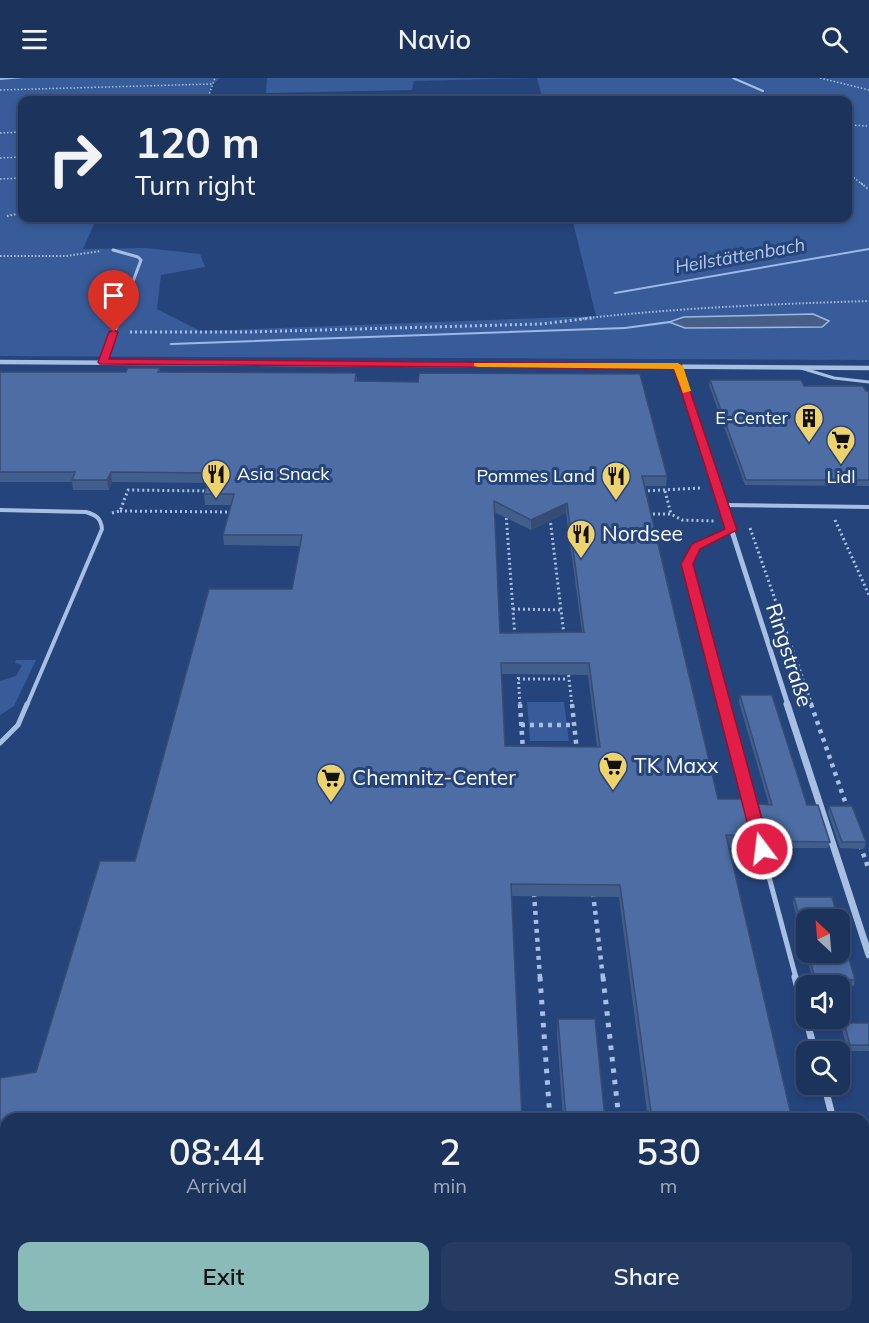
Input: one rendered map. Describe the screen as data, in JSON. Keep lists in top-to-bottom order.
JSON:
{
  "streets": {
    "street": ["Ringstraße"]
  },
  "water": ["Heilstättenbach"],
  "places": {
    "building": ["E-Center"],
    "supermarket": ["Lidl", "TK Maxx", "Chemnitz-Center"],
    "restaurant": ["Asia Snack", "Pommes Land", "Nordsee"]
  },
  "north": "top left",
  "page": {
    "header": "Navio",
    "turn": ["120 m", "Turn right"],
    "eta": [
      "08:44",
      "Arrival",
      "2",
      "min",
      "530",
      "m"
    ],
    "buttons": ["Exit", "Share"]
  }
}
